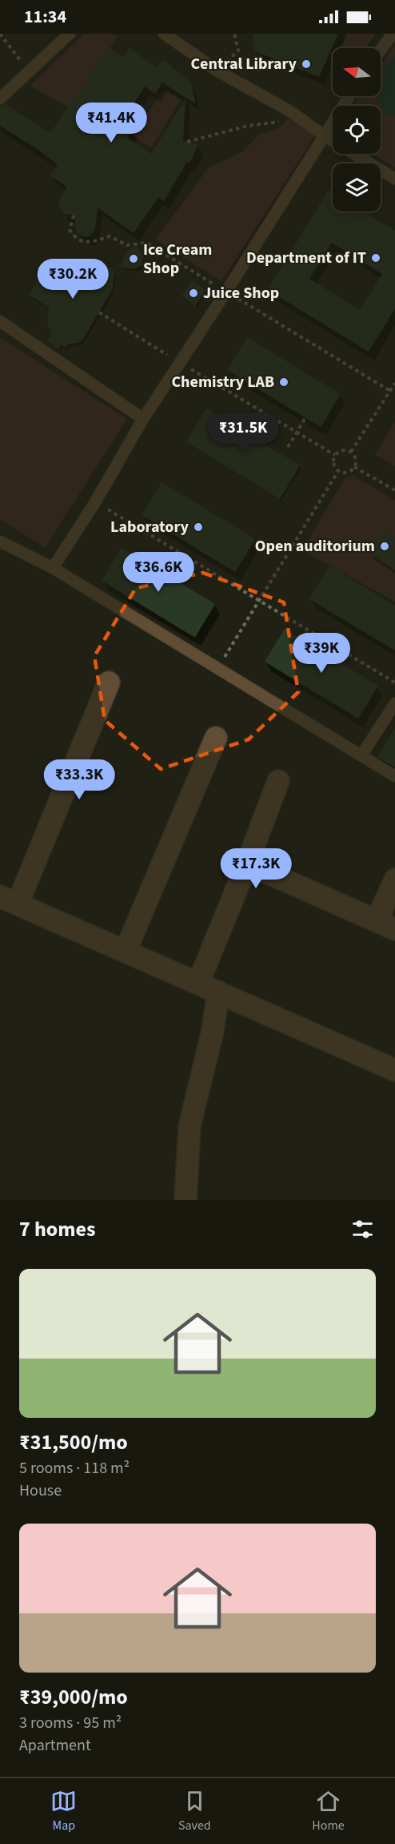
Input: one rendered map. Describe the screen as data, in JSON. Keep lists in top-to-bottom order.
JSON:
{
  "places": [
    "Central Library",
    "Department of IT",
    "Ice Cream Shop",
    "Juice Shop",
    "Chemistry LAB",
    "Laboratory",
    "Open auditorium"
  ],
  "north": "left",
  "page": {
    "status": "11:34",
    "price": [
      "₹41.4K",
      "₹30.2K",
      "₹31.5K",
      "₹36.6K",
      "₹39K",
      "₹33.3K",
      "₹17.3K"
    ],
    "heading": "7 homes",
    "list": [
      {
        "name": "₹31,500/mo",
        "note": "5 rooms · 118 m² · House"
      },
      {
        "name": "₹39,000/mo",
        "note": "3 rooms · 95 m² · Apartment"
      }
    ],
    "tabs": ["Map", "Saved", "Home"]
  }
}
